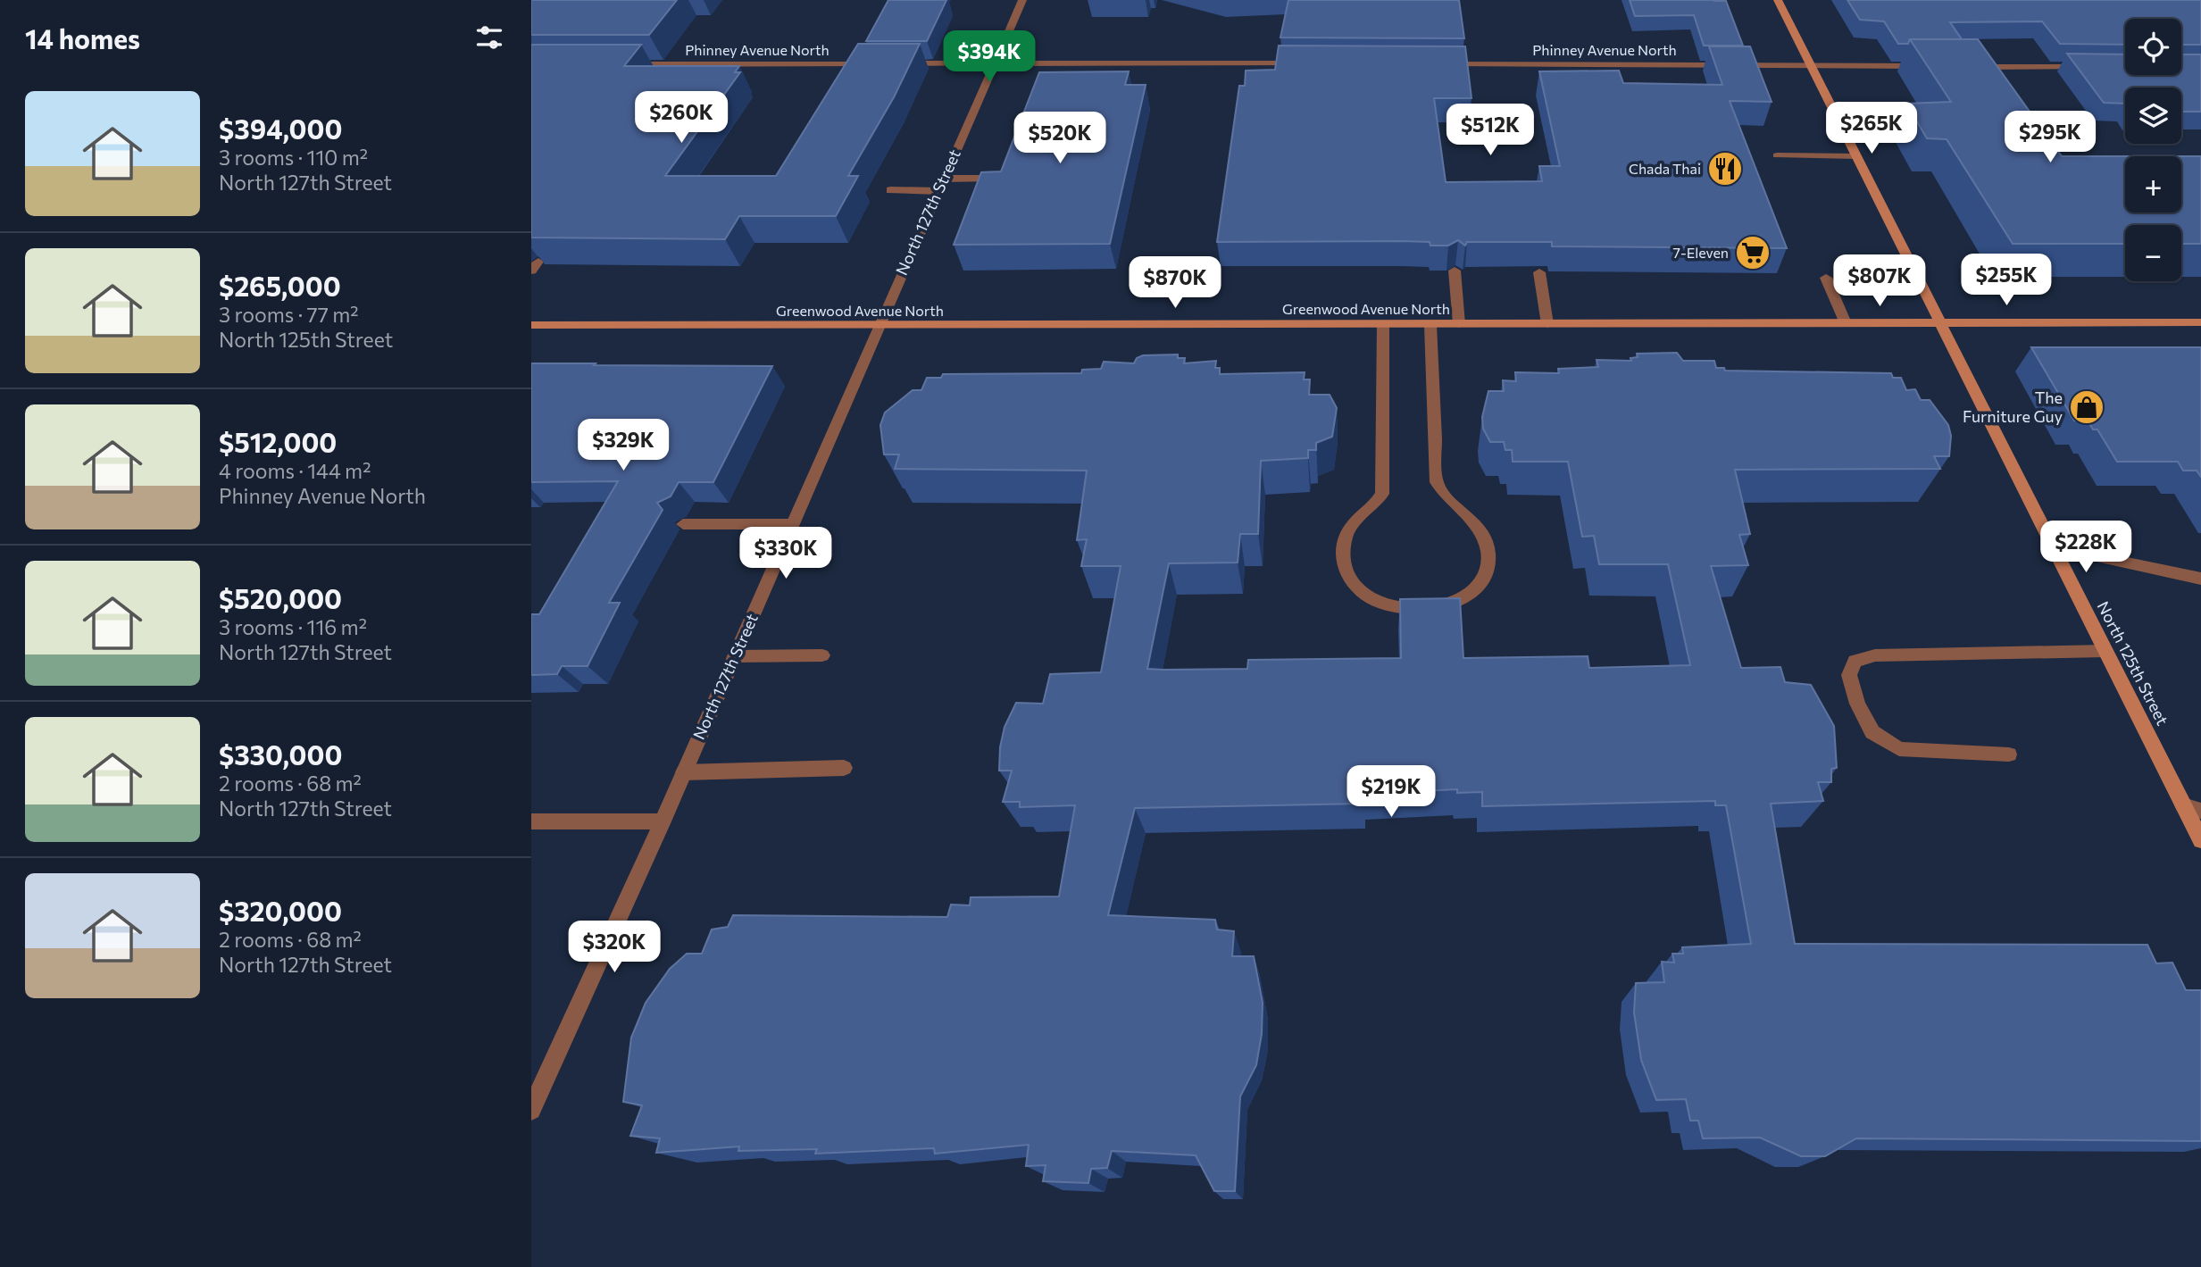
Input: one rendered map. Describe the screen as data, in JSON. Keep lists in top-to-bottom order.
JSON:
{
  "streets": {
    "main road": ["Greenwood Avenue North", "North 125th Street"],
    "street": ["Phinney Avenue North", "North 127th Street"]
  },
  "crossings": [
    ["Phinney Avenue North", "North 125th Street"],
    ["North 127th Street", "Greenwood Avenue North"],
    ["Greenwood Avenue North", "North 125th Street"]
  ],
  "places": {
    "restaurant": ["Chada Thai"],
    "supermarket": ["7-Eleven"],
    "shop": ["The Furniture Guy"]
  },
  "page": {
    "heading": "14 homes",
    "map_buttons": ["+", "−"],
    "price": [
      "$394K",
      "$260K",
      "$265K",
      "$512K",
      "$295K",
      "$520K",
      "$255K",
      "$807K",
      "$870K",
      "$329K",
      "$228K",
      "$330K",
      "$219K",
      "$320K"
    ],
    "list": [
      {
        "name": "$394,000",
        "note": "3 rooms · 110 m² · North 127th Street"
      },
      {
        "name": "$265,000",
        "note": "3 rooms · 77 m² · North 125th Street"
      },
      {
        "name": "$512,000",
        "note": "4 rooms · 144 m² · Phinney Avenue North"
      },
      {
        "name": "$520,000",
        "note": "3 rooms · 116 m² · North 127th Street"
      },
      {
        "name": "$330,000",
        "note": "2 rooms · 68 m² · North 127th Street"
      },
      {
        "name": "$320,000",
        "note": "2 rooms · 68 m² · North 127th Street"
      }
    ]
  }
}
